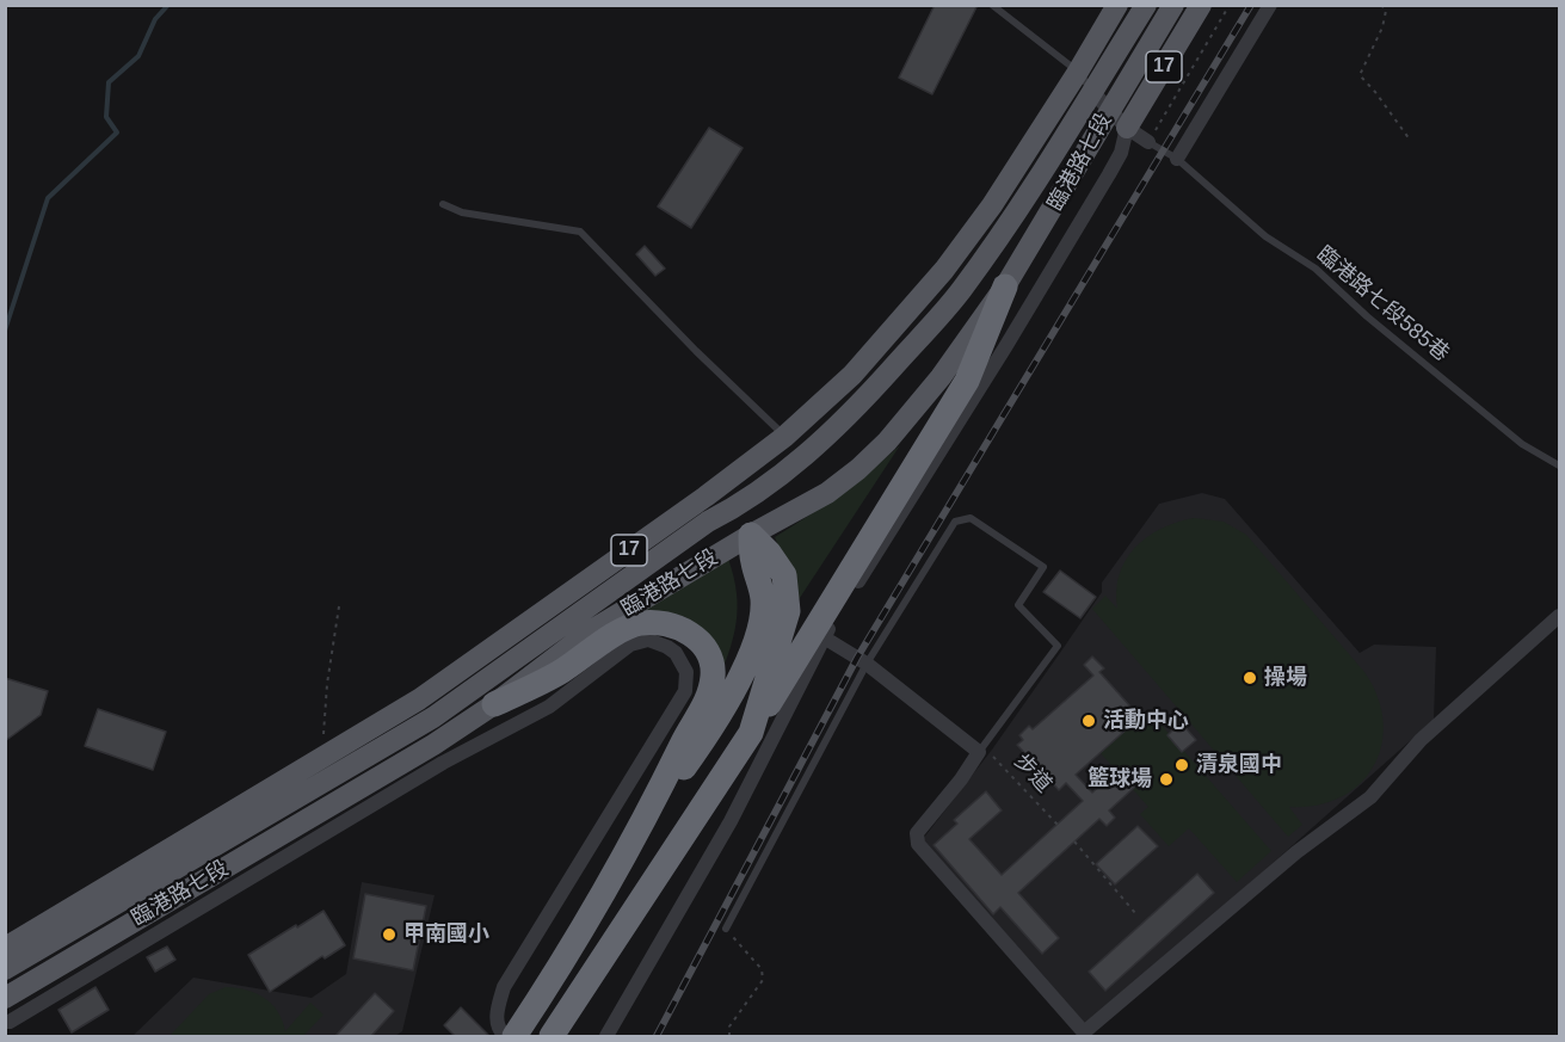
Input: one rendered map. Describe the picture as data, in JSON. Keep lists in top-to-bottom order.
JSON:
{
  "streets": {
    "main road": ["17", "臨港路七段"],
    "lane": ["臨港路七段585巷"],
    "path": ["步道"]
  },
  "places": [
    "操場",
    "活動中心",
    "清泉國中",
    "籃球場",
    "甲南國小"
  ]
}
